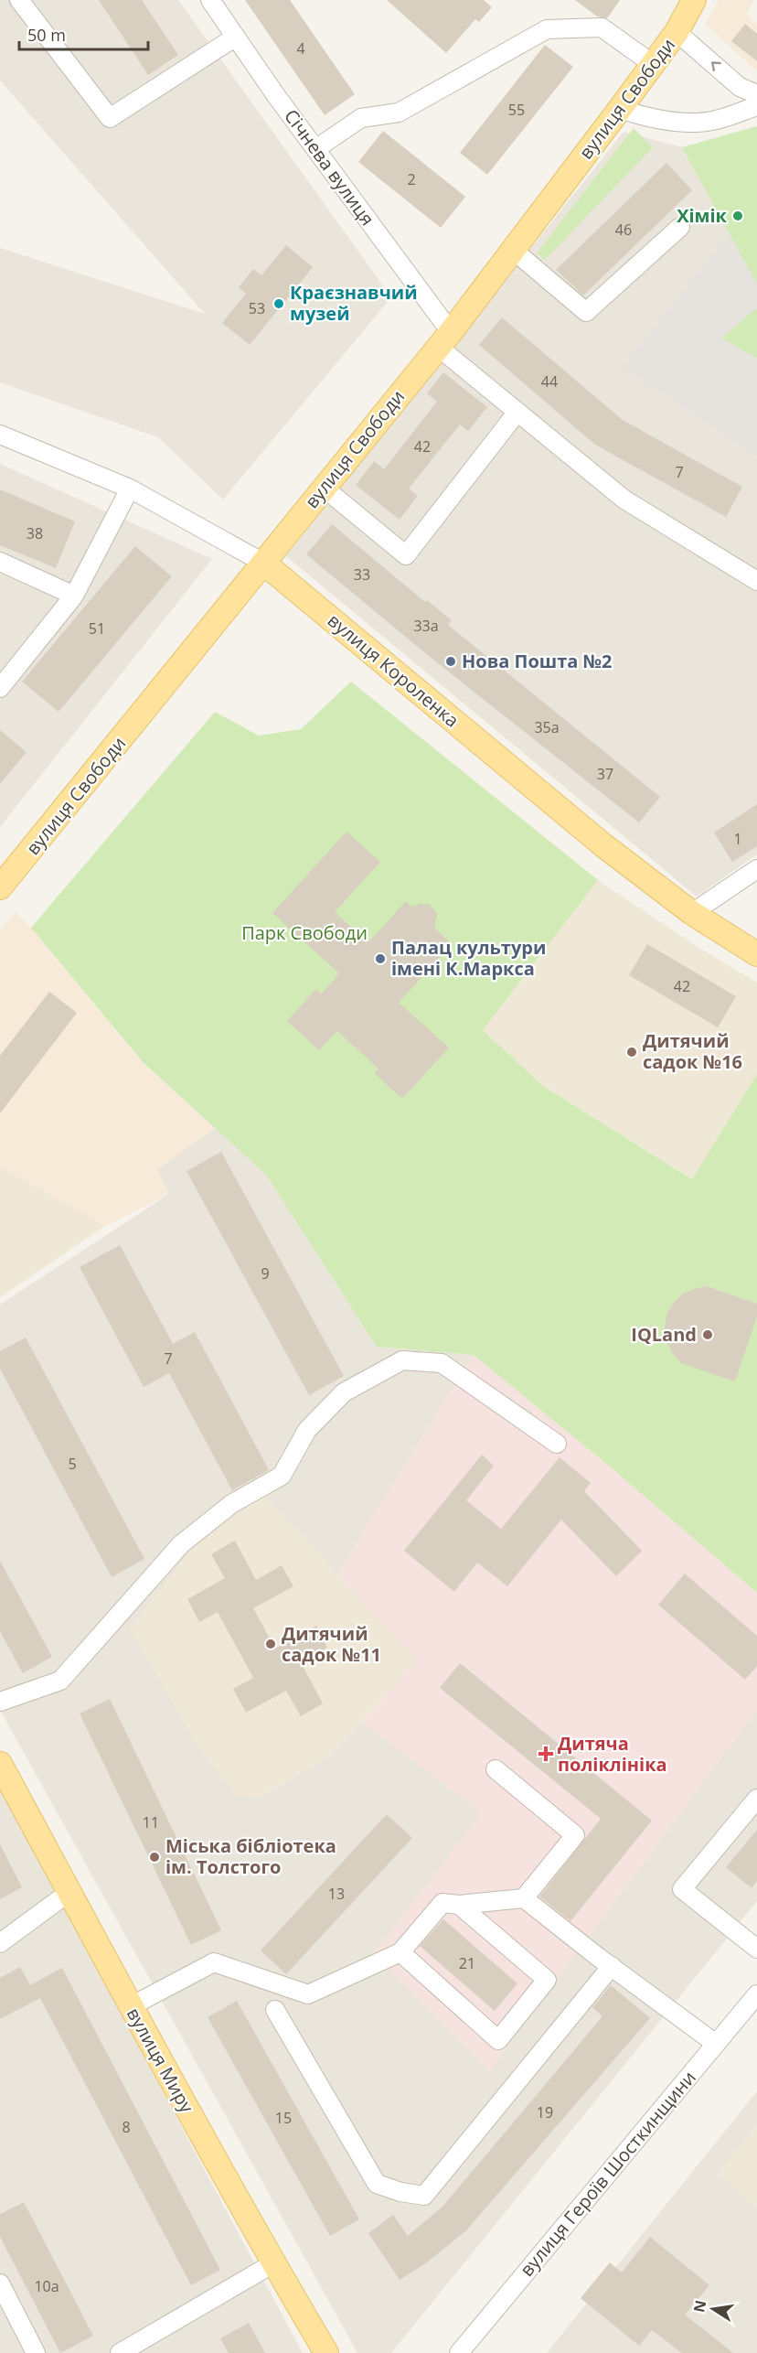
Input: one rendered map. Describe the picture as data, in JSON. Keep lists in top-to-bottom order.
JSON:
{
  "streets": {
    "main road": ["вулиця Свободи", "вулиця Короленка", "вулиця Миру"],
    "street": ["Січнева вулиця", "вулиця Героїв Шосткинщини"]
  },
  "crossings": [
    ["вулиця Свободи", "Січнева вулиця"],
    ["вулиця Свободи", "вулиця Короленка"]
  ],
  "parks": ["Парк Свободи"],
  "places": {
    "other": [
      "Хімік",
      "Краєзнавчий музей",
      "Нова Пошта №2",
      "Палац культури імені К.Маркса",
      "Дитячий садок №16",
      "IQLand",
      "Дитячий садок №11",
      "Міська бібліотека ім. Толстого"
    ],
    "health": ["Дитяча поліклініка"]
  },
  "house_numbers": [
    "4",
    "55",
    "2",
    "46",
    "53",
    "44",
    "42",
    "7",
    "38",
    "33",
    "33а",
    "51",
    "35а",
    "37",
    "1",
    "42",
    "9",
    "7",
    "5",
    "11",
    "13",
    "21",
    "19",
    "15",
    "8",
    "10а"
  ],
  "scale_bar": "50 m",
  "north": "left"
}
